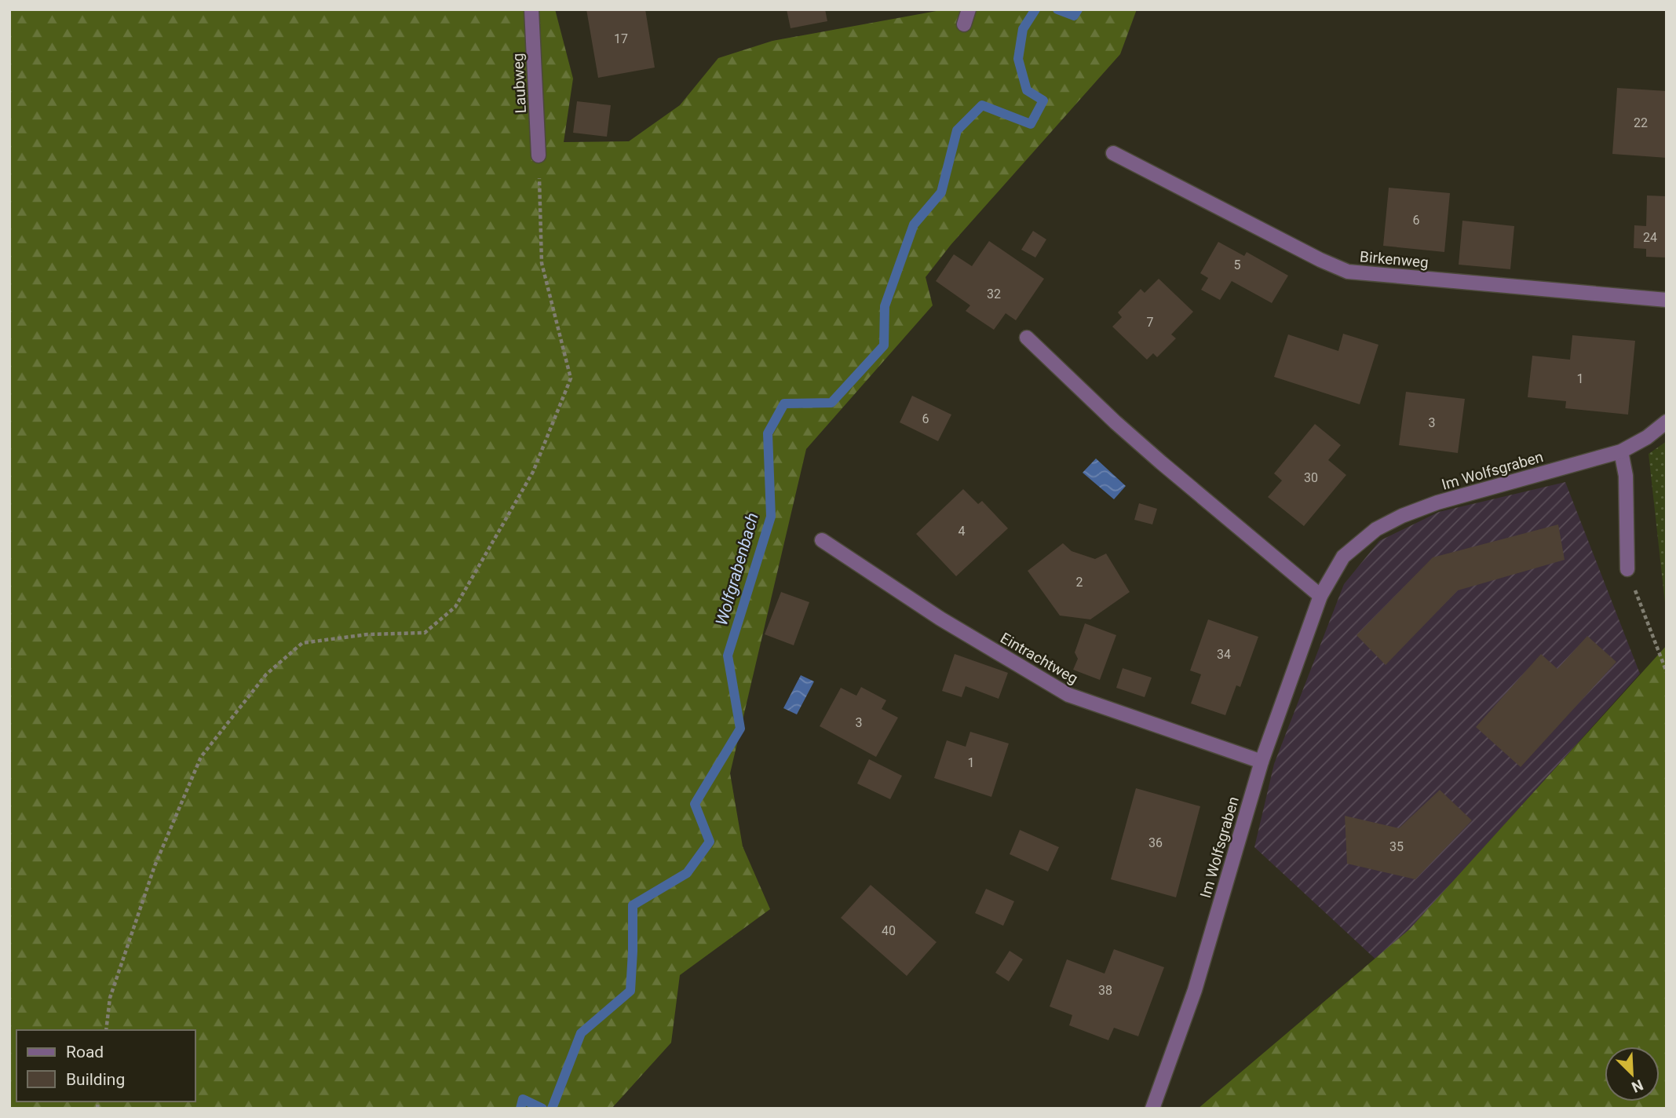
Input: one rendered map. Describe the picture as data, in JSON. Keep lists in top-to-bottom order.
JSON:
{
  "streets": {
    "street": [
      "Laubweg",
      "Birkenweg",
      "Im Wolfsgraben",
      "Eintrachtweg"
    ]
  },
  "crossings": [
    ["Im Wolfsgraben", "Eintrachtweg"]
  ],
  "water": ["Wolfgrabenbach"],
  "house_numbers": [
    "17",
    "22",
    "6",
    "24",
    "5",
    "32",
    "7",
    "1",
    "6",
    "3",
    "30",
    "4",
    "2",
    "34",
    "3",
    "1",
    "36",
    "35",
    "40",
    "38"
  ],
  "legend": ["Road", "Building"],
  "north": "bottom right"
}
